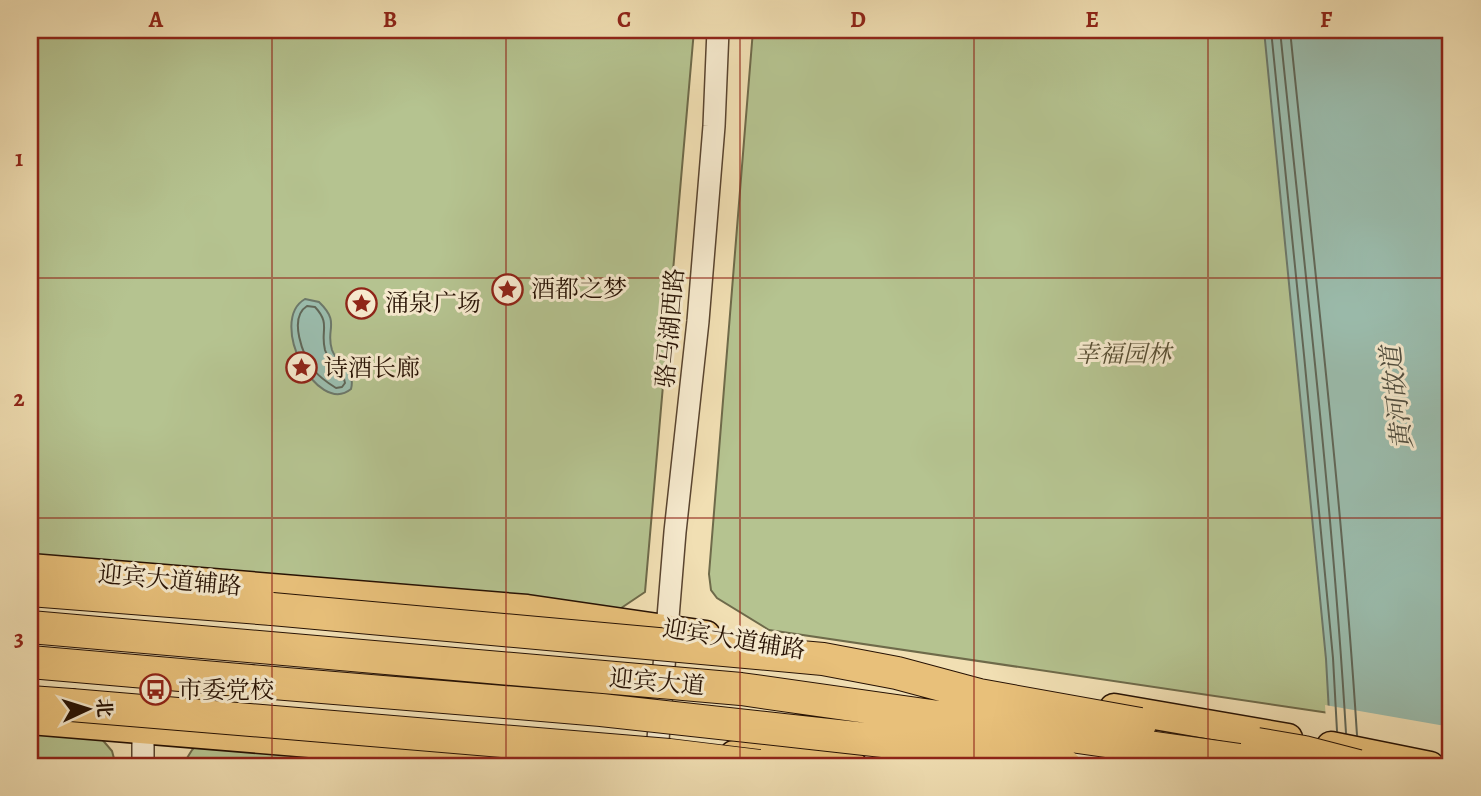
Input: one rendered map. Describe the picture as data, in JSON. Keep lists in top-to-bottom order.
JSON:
{
  "streets": {
    "highway": ["迎宾大道"],
    "main road": ["迎宾大道辅路"],
    "street": ["骆马湖西路"]
  },
  "crossings": [
    ["骆马湖西路", "迎宾大道辅路"],
    ["迎宾大道辅路", "迎宾大道"]
  ],
  "water": ["黄河故道"],
  "parks": ["幸福园林"],
  "places": {
    "place": ["酒都之梦", "涌泉广场", "诗酒长廊"],
    "bus stop": ["市委党校"]
  },
  "north": "right",
  "grid": {
    "columns": [
      "A",
      "B",
      "C",
      "D",
      "E",
      "F"
    ],
    "rows": ["1", "2", "3"]
  }
}
